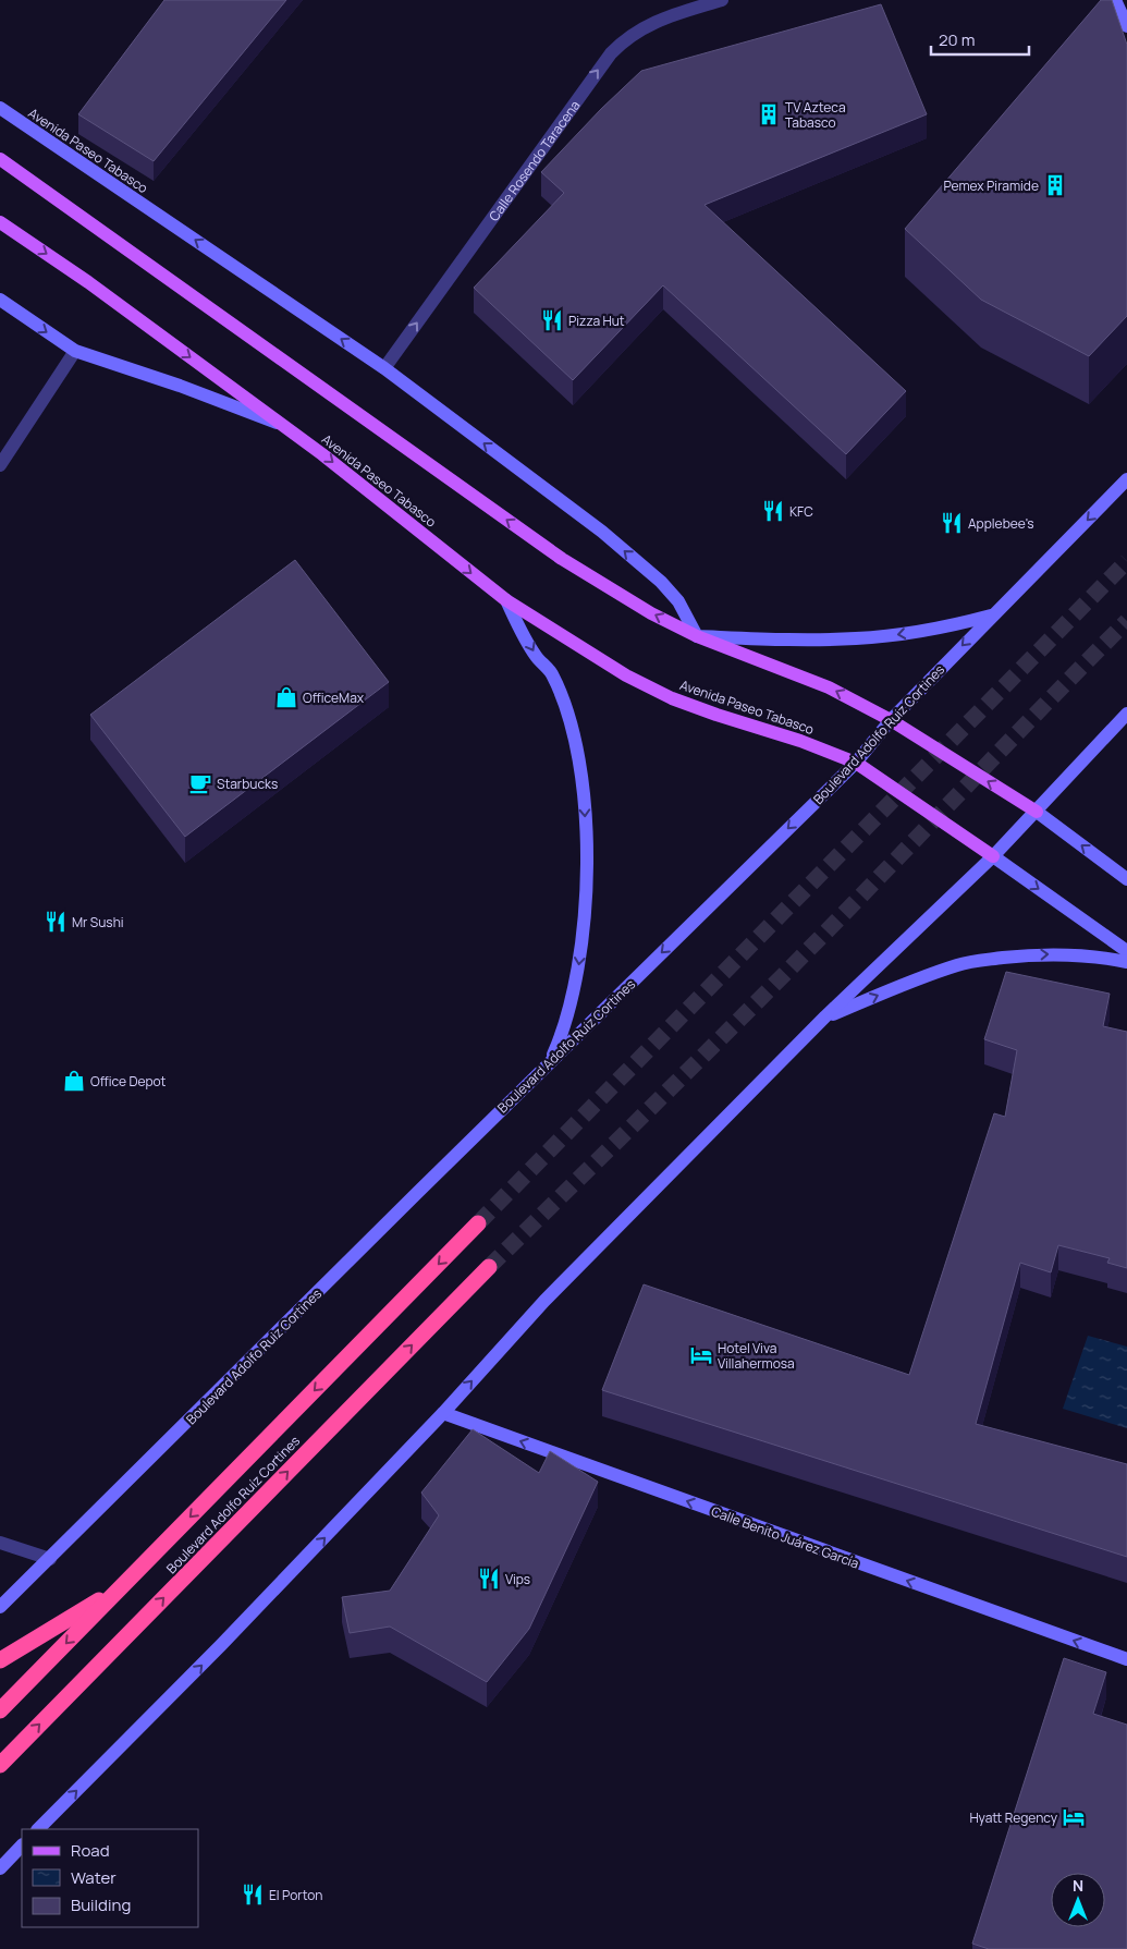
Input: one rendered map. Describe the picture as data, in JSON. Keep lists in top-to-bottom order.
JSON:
{
  "streets": {
    "highway": ["Boulevard Adolfo Ruíz Cortines"],
    "main road": ["Avenida Paseo Tabasco", "Boulevard Adolfo Ruiz Cortines", "Calle Benito Juárez García"],
    "street": ["Calle Rosendo Taracena"]
  },
  "crossings": [
    ["Avenida Paseo Tabasco", "Calle Rosendo Taracena"],
    ["Avenida Paseo Tabasco", "Boulevard Adolfo Ruiz Cortines"]
  ],
  "one_way": ["Calle Rosendo Taracena", "Boulevard Adolfo Ruiz Cortines", "Calle Benito Juárez García"],
  "places": {
    "building": ["TV Azteca Tabasco", "Pemex Piramide"],
    "restaurant": [
      "Pizza Hut",
      "KFC",
      "Applebee's",
      "Mr Sushi",
      "Vips",
      "El Porton"
    ],
    "shop": ["OfficeMax", "Office Depot"],
    "cafe": ["Starbucks"],
    "hotel": ["Hotel Viva Villahermosa", "Hyatt Regency"]
  },
  "legend": ["Road", "Water", "Building"],
  "scale_bar": "20 m",
  "north": "top"
}
